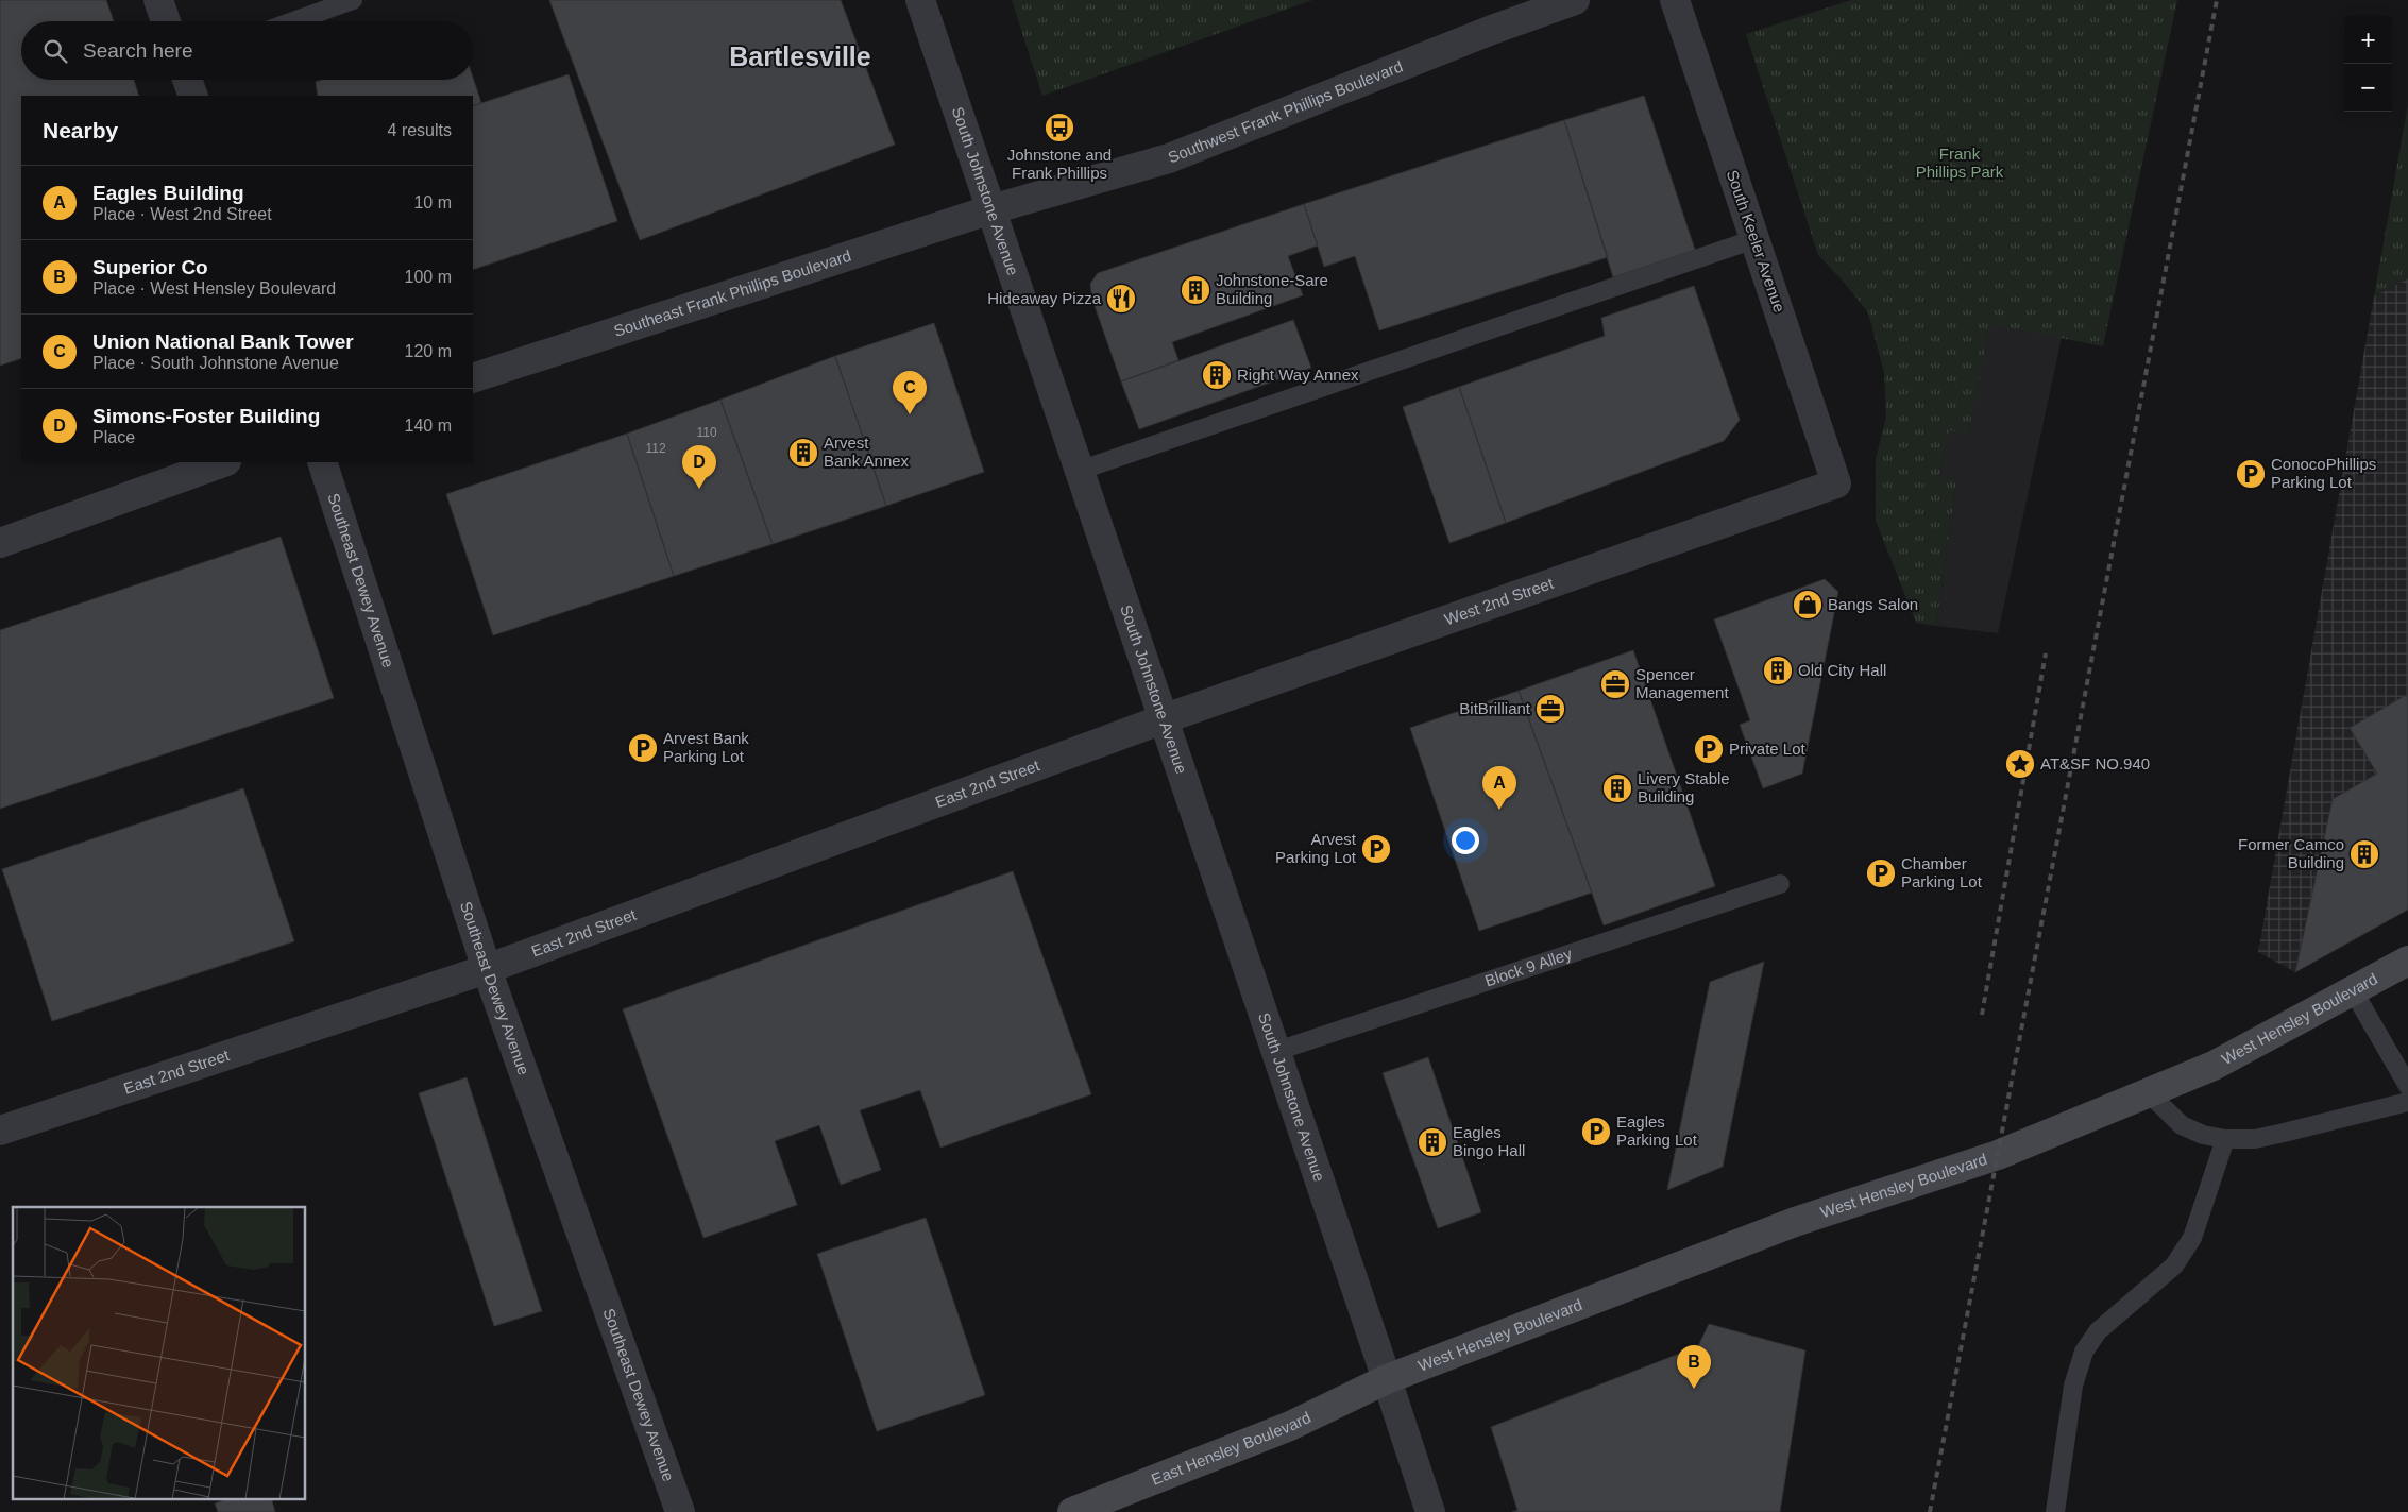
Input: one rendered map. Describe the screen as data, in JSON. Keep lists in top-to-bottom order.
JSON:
{
  "streets": {
    "main road": ["West Hensley Boulevard", "East Hensley Boulevard"],
    "street": [
      "Southwest Frank Phillips Boulevard",
      "South Johnstone Avenue",
      "South Keeler Avenue",
      "Southeast Frank Phillips Boulevard",
      "Southeast Dewey Avenue",
      "West 2nd Street",
      "East 2nd Street"
    ],
    "lane": ["Block 9 Alley"]
  },
  "crossings": [
    ["Southwest Frank Phillips Boulevard", "South Johnstone Avenue"],
    ["Southwest Frank Phillips Boulevard", "Southeast Frank Phillips Boulevard"],
    ["South Johnstone Avenue", "Southeast Frank Phillips Boulevard"],
    ["South Johnstone Avenue", "West 2nd Street"],
    ["South Johnstone Avenue", "East 2nd Street"],
    ["South Johnstone Avenue", "Block 9 Alley"],
    ["South Johnstone Avenue", "West Hensley Boulevard"],
    ["South Johnstone Avenue", "East Hensley Boulevard"],
    ["South Keeler Avenue", "West 2nd Street"],
    ["Southeast Dewey Avenue", "East 2nd Street"],
    ["West 2nd Street", "East 2nd Street"],
    ["West Hensley Boulevard", "East Hensley Boulevard"]
  ],
  "districts": ["Bartlesville"],
  "parks": ["Frank Phillips Park"],
  "places": {
    "bus stop": ["Johnstone and Frank Phillips"],
    "building": [
      "Johnstone-Sare Building",
      "Right Way Annex",
      "Arvest Bank Annex",
      "Old City Hall",
      "Livery Stable Building",
      "Former Camco Building",
      "Eagles Bingo Hall"
    ],
    "restaurant": ["Hideaway Pizza"],
    "parking": [
      "ConocoPhillips Parking Lot",
      "Arvest Bank Parking Lot",
      "Private Lot",
      "Arvest Parking Lot",
      "Chamber Parking Lot",
      "Eagles Parking Lot"
    ],
    "shop": ["Bangs Salon"],
    "office": ["Spencer Management", "BitBrilliant"],
    "place": ["AT&SF NO.940"]
  },
  "house_numbers": ["110", "112"],
  "page": {
    "map_buttons": ["+", "−"],
    "search": "Search here",
    "heading": ["Nearby", "4 results"],
    "list": [
      {
        "mark": "A",
        "name": "Eagles Building",
        "note": "Place · West 2nd Street",
        "value": "10 m"
      },
      {
        "mark": "B",
        "name": "Superior Co",
        "note": "Place · West Hensley Boulevard",
        "value": "100 m"
      },
      {
        "mark": "C",
        "name": "Union National Bank Tower",
        "note": "Place · South Johnstone Avenue",
        "value": "120 m"
      },
      {
        "mark": "D",
        "name": "Simons-Foster Building",
        "note": "Place",
        "value": "140 m"
      }
    ],
    "pins": [
      "C",
      "D",
      "A",
      "B"
    ]
  }
}
